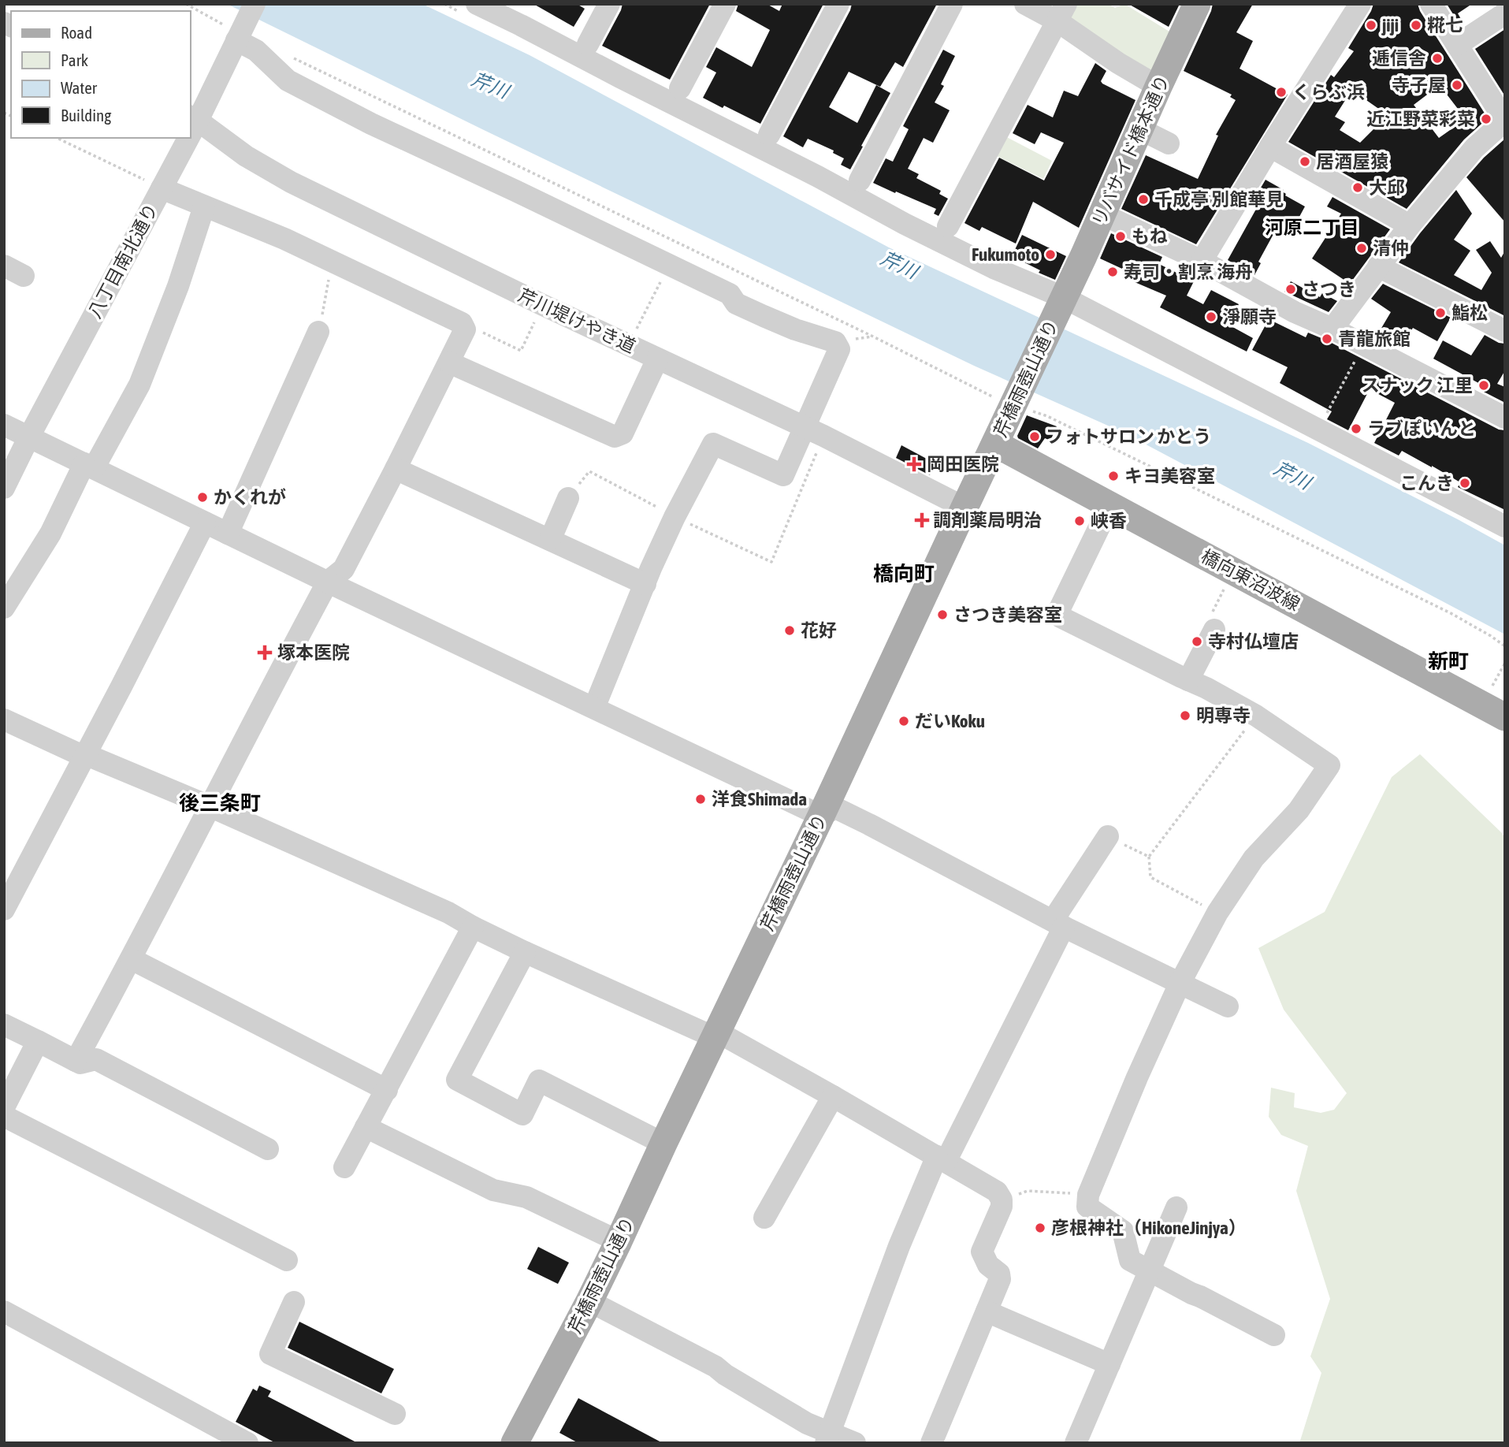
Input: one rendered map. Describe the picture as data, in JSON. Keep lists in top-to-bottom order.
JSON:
{
  "streets": {
    "main road": ["リバサイド橋本通り", "芹橋雨壺山通り", "橋向東沼波線"],
    "street": ["八丁目南北通り", "芹川堤けやき道"]
  },
  "crossings": [
    ["リバサイド橋本通り", "芹橋雨壺山通り"],
    ["八丁目南北通り", "芹川堤けやき道"],
    ["芹川堤けやき道", "芹橋雨壺山通り"],
    ["芹橋雨壺山通り", "橋向東沼波線"]
  ],
  "districts": [
    "河原二丁目",
    "橋向町",
    "新町",
    "後三条町"
  ],
  "water": ["芹川"],
  "places": {
    "other": [
      "jiji",
      "糀七",
      "逓信舎",
      "寺子屋",
      "くらぶ浜",
      "近江野菜彩菜",
      "居酒屋猿",
      "大邱",
      "千成亭 別館華見",
      "もね",
      "清仲",
      "Fukumoto",
      "寿司・割烹 海舟",
      "さつき",
      "鮨松",
      "淨願寺",
      "青龍旅館",
      "スナック 江里",
      "ラブぽいんと",
      "フォトサロン かとう",
      "キヨ美容室",
      "こんき",
      "かくれが",
      "峡香",
      "さつき美容室",
      "花好",
      "寺村仏壇店",
      "明専寺",
      "だいKoku",
      "洋食Shimada",
      "彦根神社（HikoneJinjya）"
    ],
    "health": ["岡田医院", "調剤薬局明治", "塚本医院"]
  },
  "legend": [
    "Road",
    "Park",
    "Water",
    "Building"
  ]
}
